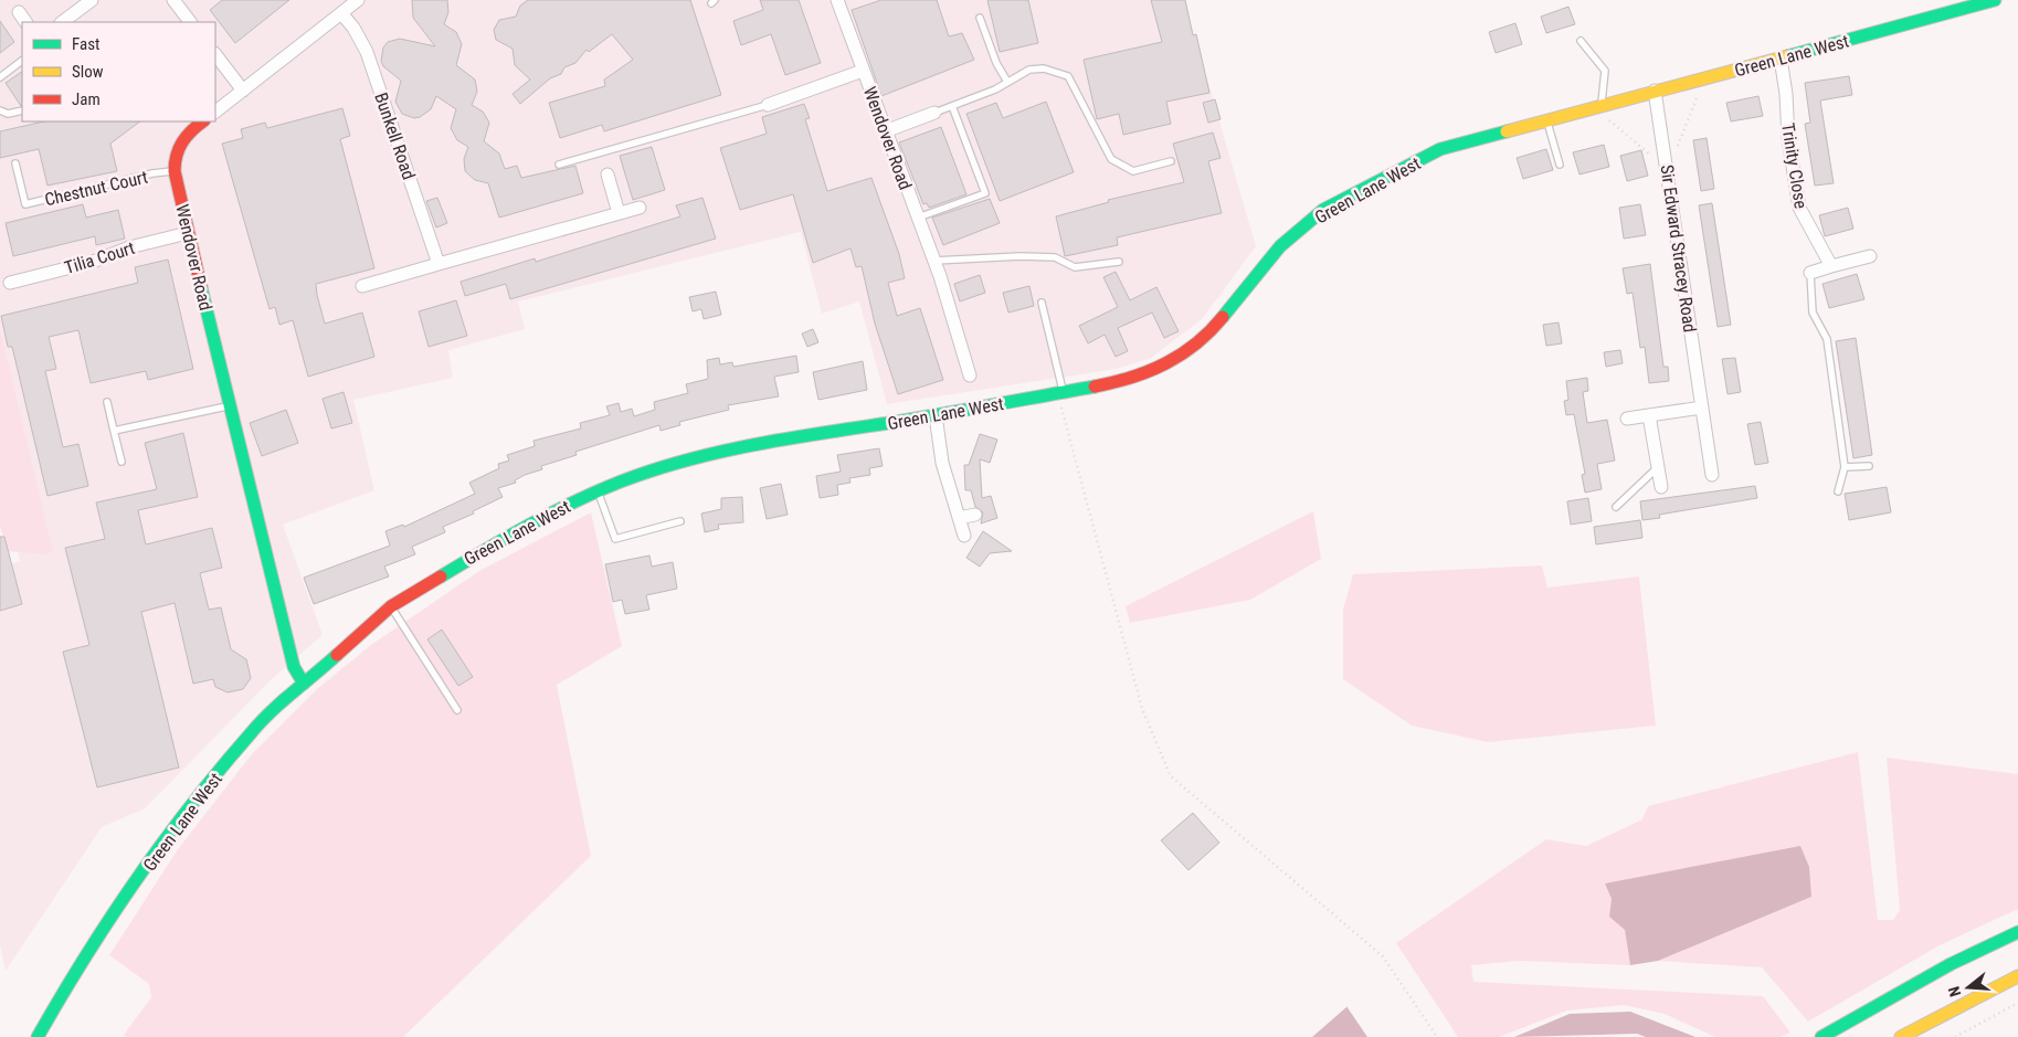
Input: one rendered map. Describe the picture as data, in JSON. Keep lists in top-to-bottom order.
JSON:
{
  "streets": {
    "main road": ["Green Lane West", "Wendover Road"],
    "street": [
      "Bunkell Road",
      "Trinity Close",
      "Sir Edward Stracey Road",
      "Tilia Court"
    ],
    "lane": ["Chestnut Court"]
  },
  "crossings": [
    ["Green Lane West", "Wendover Road"],
    ["Green Lane West", "Trinity Close"],
    ["Green Lane West", "Sir Edward Stracey Road"],
    ["Wendover Road", "Chestnut Court"],
    ["Wendover Road", "Tilia Court"]
  ],
  "legend": ["Fast", "Slow", "Jam"],
  "north": "left"
}
